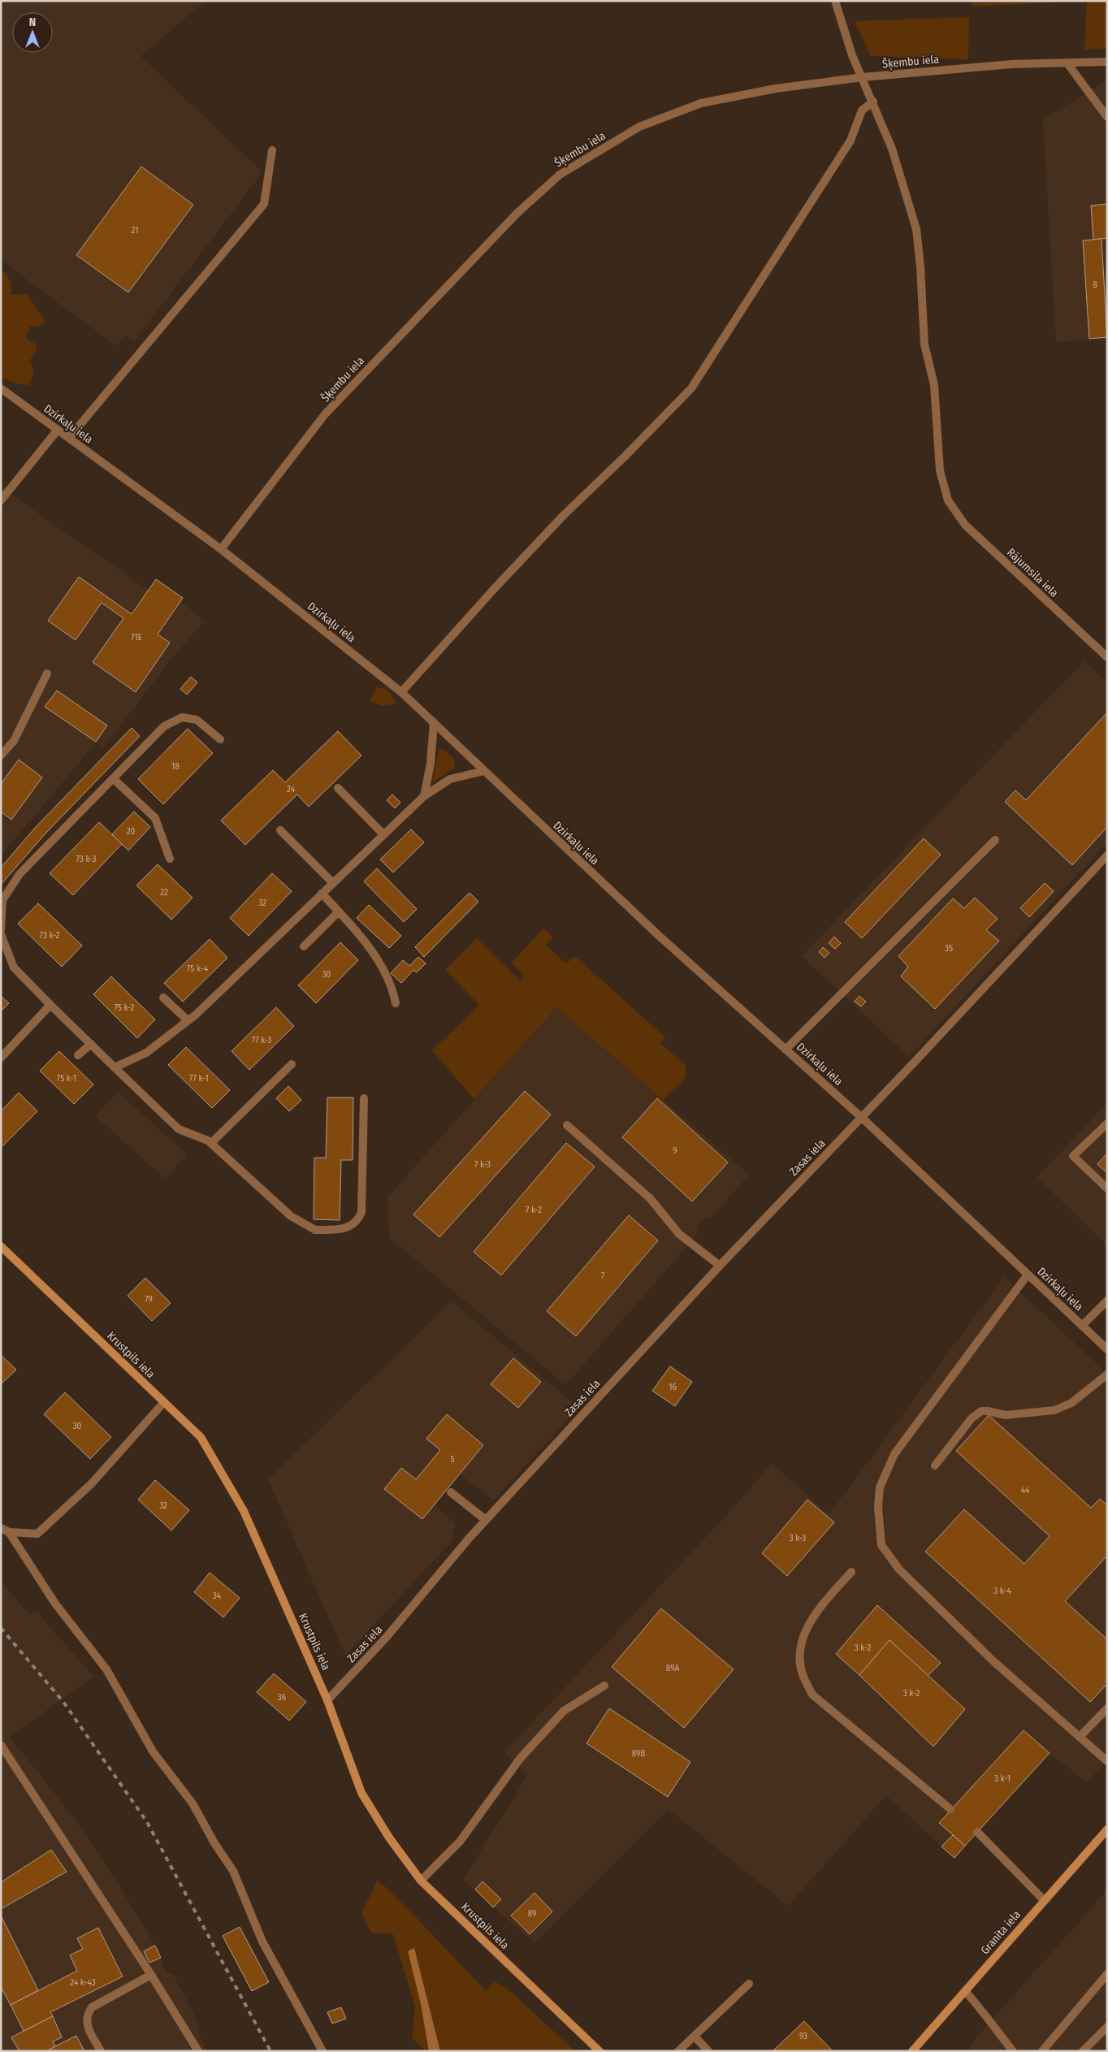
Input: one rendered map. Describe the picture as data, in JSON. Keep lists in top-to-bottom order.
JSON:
{
  "streets": {
    "main road": ["Krustpils iela", "Granīta iela"],
    "street": [
      "Šķembu iela",
      "Dzirkaļu iela",
      "Rājumsila iela",
      "Zasas iela"
    ]
  },
  "crossings": [
    ["Šķembu iela", "Dzirkaļu iela"],
    ["Šķembu iela", "Rājumsila iela"],
    ["Dzirkaļu iela", "Zasas iela"],
    ["Zasas iela", "Krustpils iela"]
  ],
  "house_numbers": [
    "21",
    "8",
    "71E",
    "18",
    "24",
    "20",
    "73 k-3",
    "22",
    "32",
    "73 k-2",
    "35",
    "75 k-4",
    "30",
    "75 k-2",
    "77 k-3",
    "75 k-1",
    "77 k-1",
    "9",
    "7 k-3",
    "7 k-2",
    "7",
    "79",
    "16",
    "30",
    "5",
    "44",
    "32",
    "3 k-3",
    "3 k-4",
    "34",
    "3 k-2",
    "89A",
    "3 k-2",
    "36",
    "89B",
    "3 k-1",
    "89",
    "24 k-43",
    "93"
  ],
  "north": "top"
}
